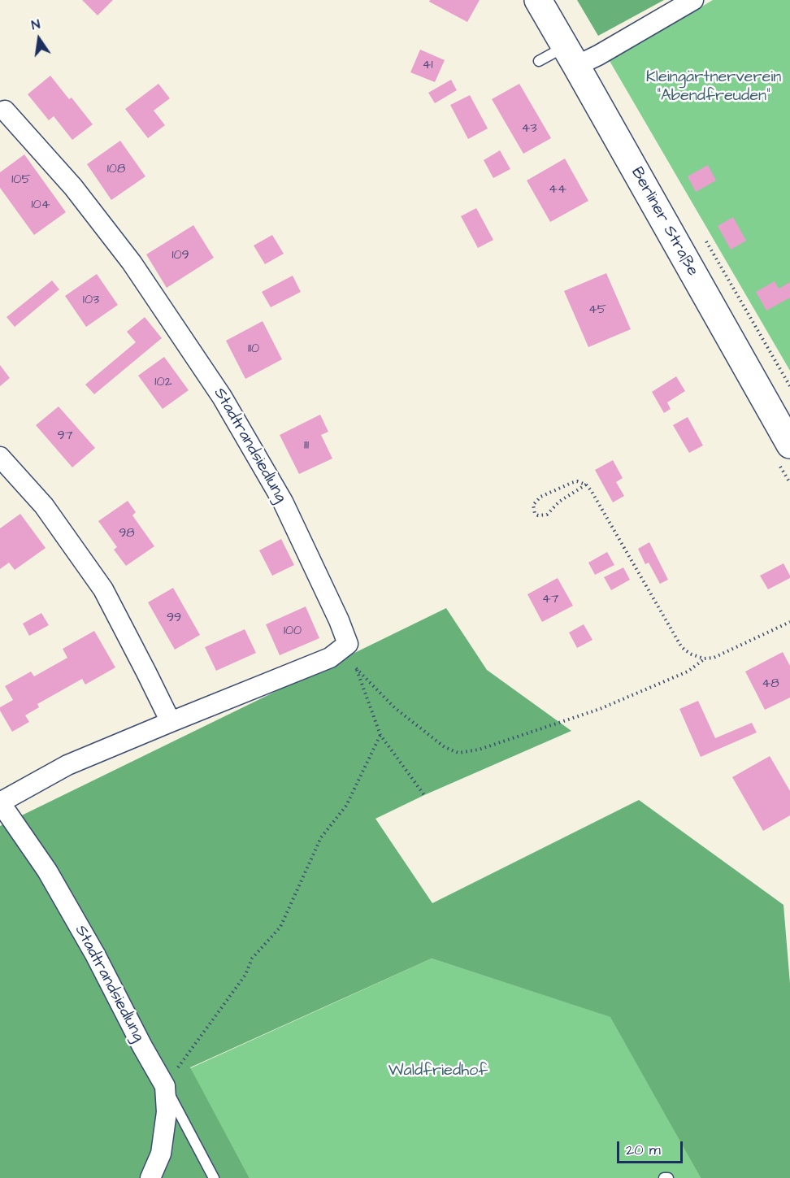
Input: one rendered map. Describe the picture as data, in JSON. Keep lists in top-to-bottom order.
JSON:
{
  "streets": {
    "main road": ["Berliner Straße"],
    "street": ["Stadtrandsiedlung"]
  },
  "parks": ["Kleingärtnerverein \"Abendfreuden\"", "Waldfriedhof"],
  "house_numbers": [
    "41",
    "43",
    "108",
    "105",
    "44",
    "104",
    "109",
    "103",
    "45",
    "110",
    "102",
    "97",
    "111",
    "98",
    "47",
    "99",
    "100",
    "48"
  ],
  "scale_bar": "20 m",
  "north": "top"
}
